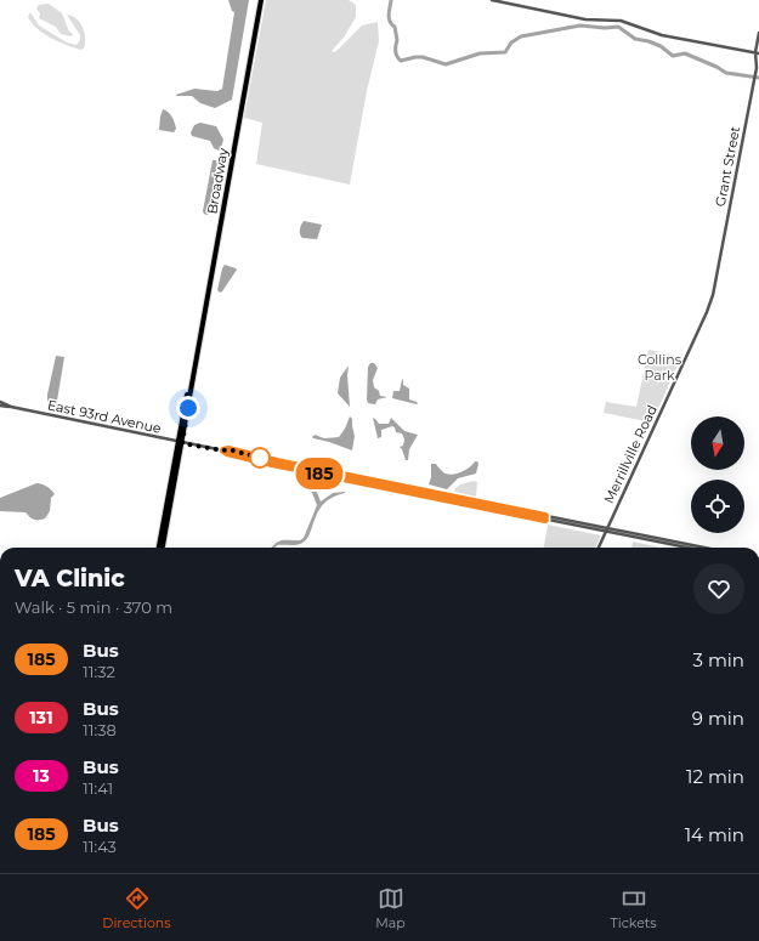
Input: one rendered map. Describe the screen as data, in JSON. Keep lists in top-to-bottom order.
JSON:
{
  "streets": {
    "main road": ["Broadway"],
    "street": ["Grant Street", "East 93rd Avenue", "Merrillville Road"]
  },
  "crossings": [
    ["Grant Street", "Merrillville Road"],
    ["Broadway", "East 93rd Avenue"],
    ["East 93rd Avenue", "Merrillville Road"]
  ],
  "parks": ["Collins Park"],
  "lines": ["bus line 185"],
  "north": "bottom",
  "page": {
    "on_map": "185",
    "heading": ["VA Clinic", "Walk · 5 min · 370 m"],
    "list": [
      {
        "mark": "185",
        "name": "Bus",
        "note": "11:32",
        "value": "3 min"
      },
      {
        "mark": "131",
        "name": "Bus",
        "note": "11:38",
        "value": "9 min"
      },
      {
        "mark": "13",
        "name": "Bus",
        "note": "11:41",
        "value": "12 min"
      },
      {
        "mark": "185",
        "name": "Bus",
        "note": "11:43",
        "value": "14 min"
      }
    ],
    "tabs": ["Directions", "Map", "Tickets"]
  }
}
